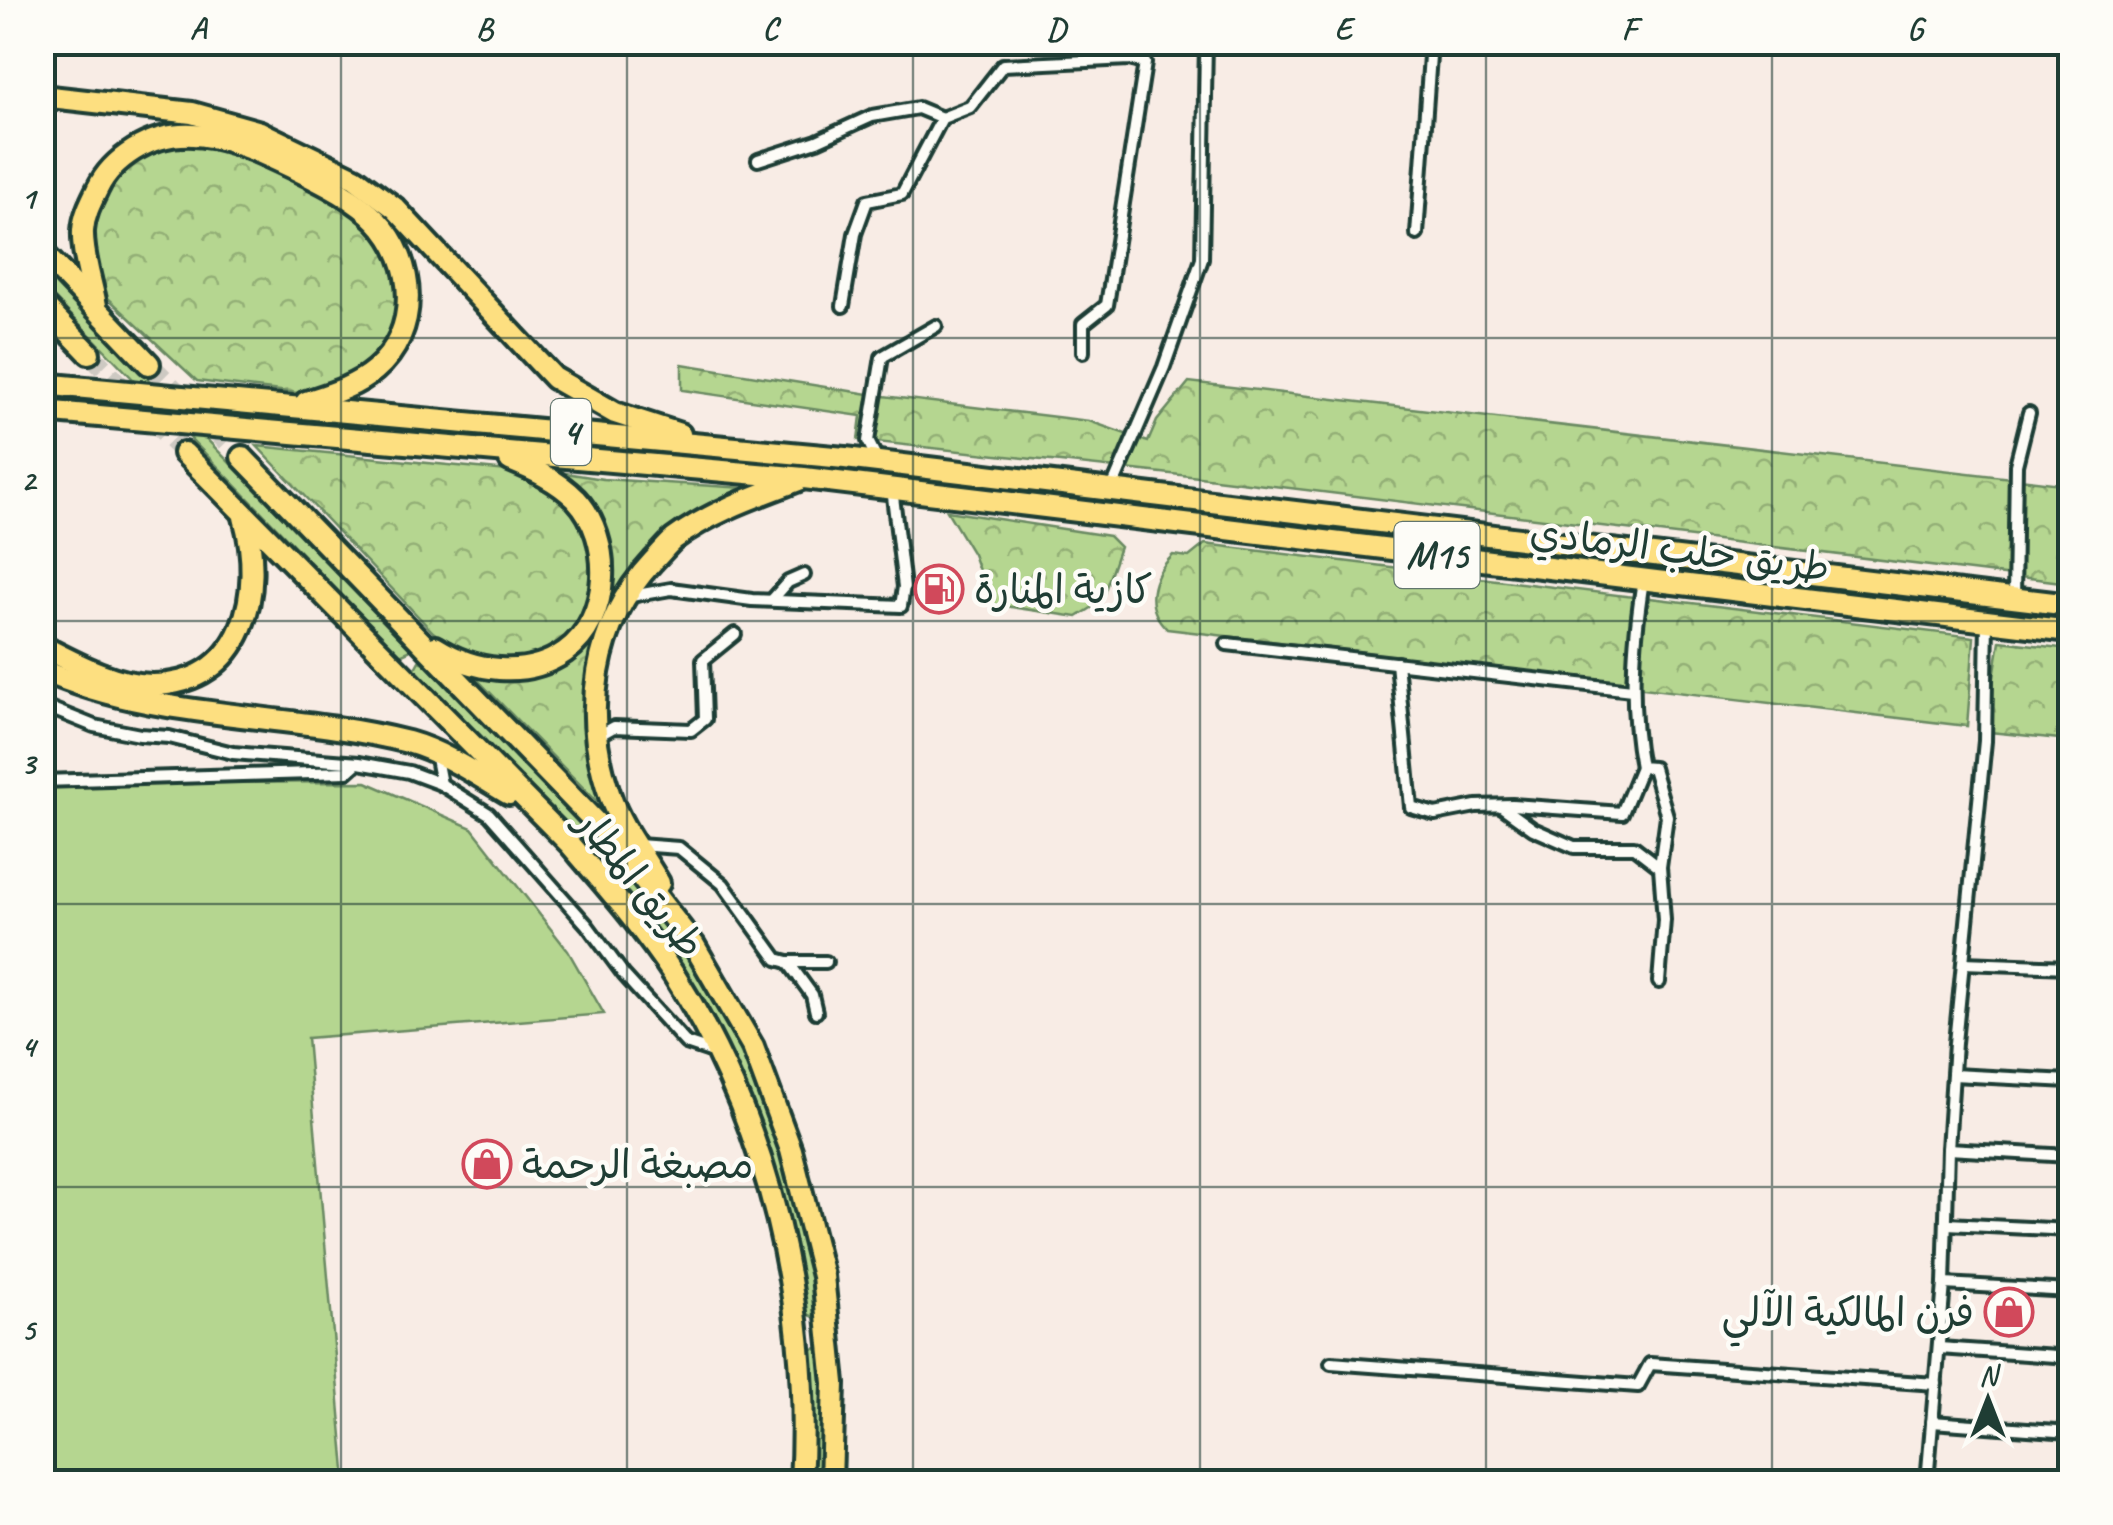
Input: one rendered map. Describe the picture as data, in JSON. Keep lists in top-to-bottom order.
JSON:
{
  "streets": {
    "highway": [
      "4",
      "طريق حلب الرمادي",
      "M15",
      "طريق المطار"
    ]
  },
  "crossings": [
    ["4", "طريق حلب الرمادي"]
  ],
  "places": {
    "fuel station": ["كازية المنارة"],
    "shop": ["مصبغة الرحمة", "فرن المالكية الآلي"]
  },
  "north": "top",
  "grid": {
    "columns": [
      "A",
      "B",
      "C",
      "D",
      "E",
      "F",
      "G"
    ],
    "rows": [
      "1",
      "2",
      "3",
      "4",
      "5"
    ]
  }
}
